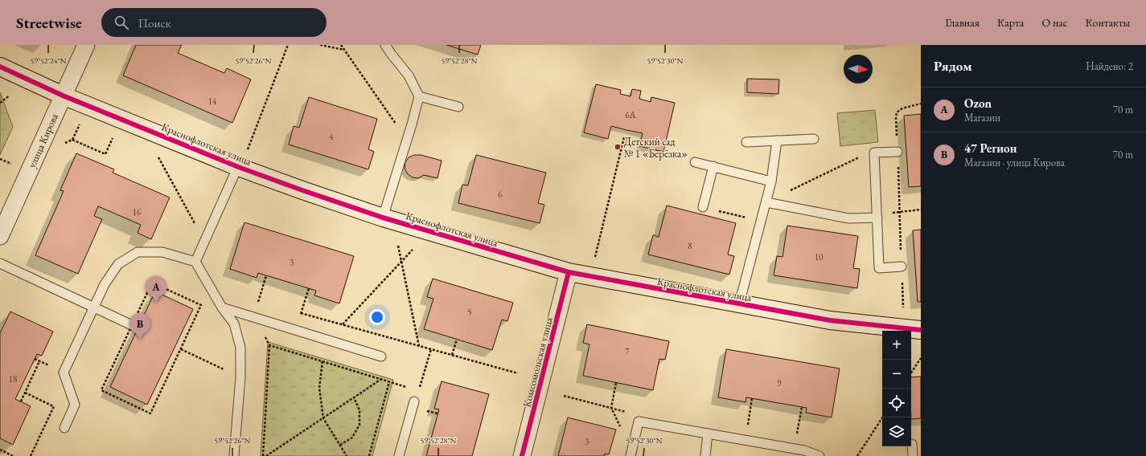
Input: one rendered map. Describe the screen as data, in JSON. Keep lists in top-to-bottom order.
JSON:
{
  "streets": {
    "street": ["улица Кирова", "Краснофлотская улица", "Комсомольская улица"]
  },
  "crossings": [
    ["улица Кирова", "Краснофлотская улица"],
    ["Краснофлотская улица", "Комсомольская улица"]
  ],
  "places": ["Детский сад № 1 «Берёзка»"],
  "house_numbers": [
    "14",
    "6А",
    "4",
    "6",
    "16",
    "8",
    "10",
    "3",
    "5",
    "7",
    "18",
    "9",
    "3"
  ],
  "north": "right",
  "page": {
    "header": "Streetwise",
    "search": "Поиск",
    "nav": [
      "Главная",
      "Карта",
      "О нас",
      "Контакты"
    ],
    "heading": ["Рядом", "Найдено: 2"],
    "list": [
      {
        "mark": "A",
        "name": "Ozon",
        "note": "Магазин",
        "value": "70 m"
      },
      {
        "mark": "B",
        "name": "47 Регион",
        "note": "Магазин · улица Кирова",
        "value": "70 m"
      }
    ],
    "pins": ["A", "B"],
    "map_buttons": ["+", "−"]
  },
  "coordinates": [
    "59°52'24\"N",
    "59°52'26\"N",
    "59°52'28\"N",
    "59°52'30\"N"
  ]
}
